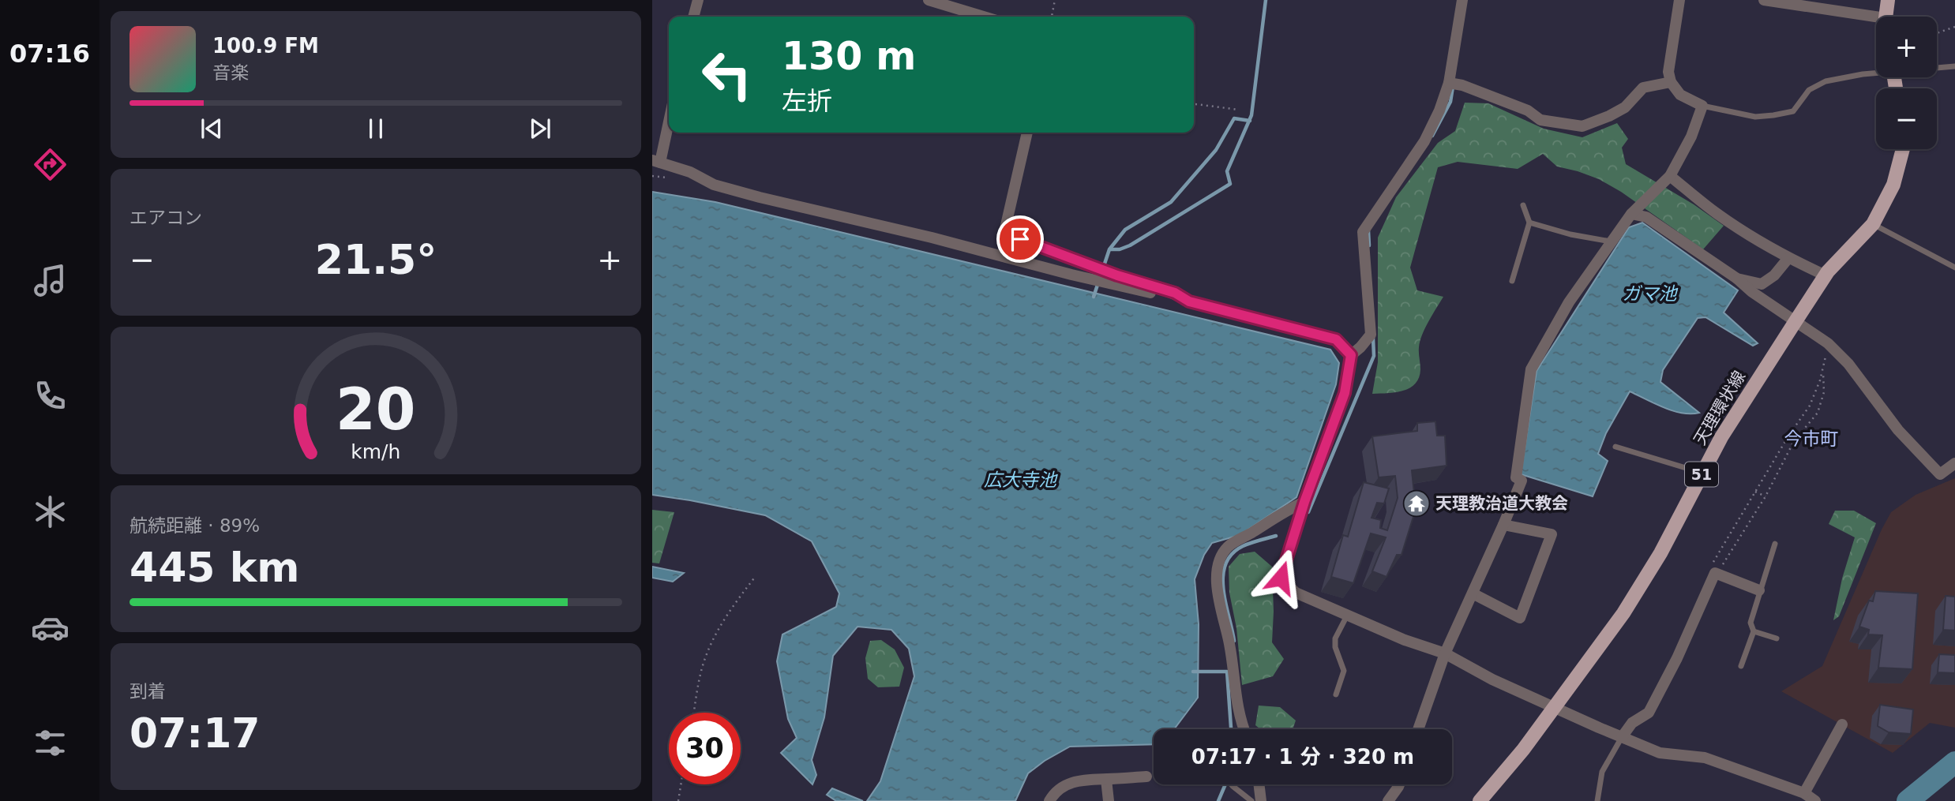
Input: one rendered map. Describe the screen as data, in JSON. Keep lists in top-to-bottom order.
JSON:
{
  "streets": {
    "main road": ["天理環状線", "51"]
  },
  "districts": ["今市町"],
  "water": ["ガマ池", "広大寺池"],
  "places": {
    "temple": ["天理教治道大教会"]
  },
  "page": {
    "tabs": "07:16",
    "map_buttons": ["+", "−"],
    "turn": ["130 m", "左折"],
    "song": ["100.9 FM", "音楽"],
    "tile": [
      "エアコン",
      ["航続距離 · 89%", "445 km"],
      ["到着", "07:17"]
    ],
    "heat": ["−", "21.5°", "+"],
    "limit": "30",
    "trip": "07:17 · 1 分 · 320 m",
    "gauge": ["20", "km/h"]
  }
}
